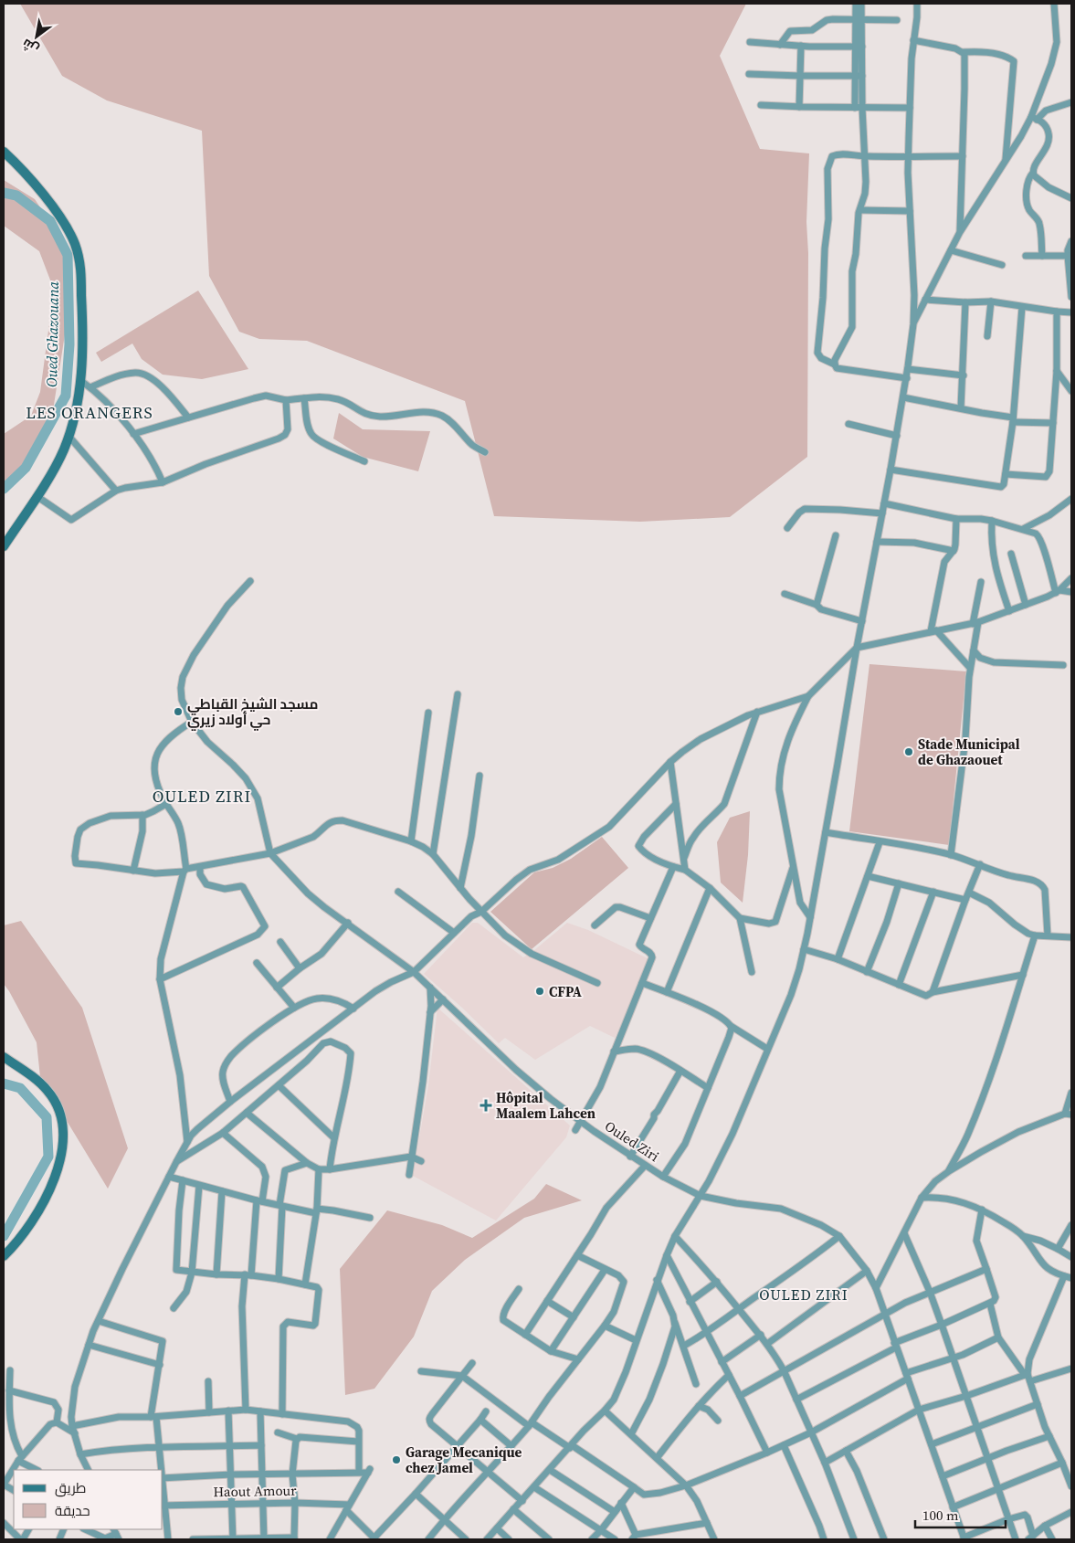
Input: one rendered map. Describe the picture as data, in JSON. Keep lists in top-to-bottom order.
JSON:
{
  "streets": {
    "street": ["Ouled Ziri", "Haout Amour"]
  },
  "districts": ["LES ORANGERS", "OULED ZIRI", "OULED ZIRI"],
  "water": ["Oued Ghazouana"],
  "places": {
    "other": [
      "مسجد الشيخ القباطي حي أولاد زيري",
      "Stade Municipal de Ghazaouet",
      "CFPA",
      "Garage Mecanique chez Jamel"
    ],
    "health": ["Hôpital Maalem Lahcen"]
  },
  "legend": ["طريق", "حديقة"],
  "scale_bar": "100 m",
  "north": "bottom left"
}
